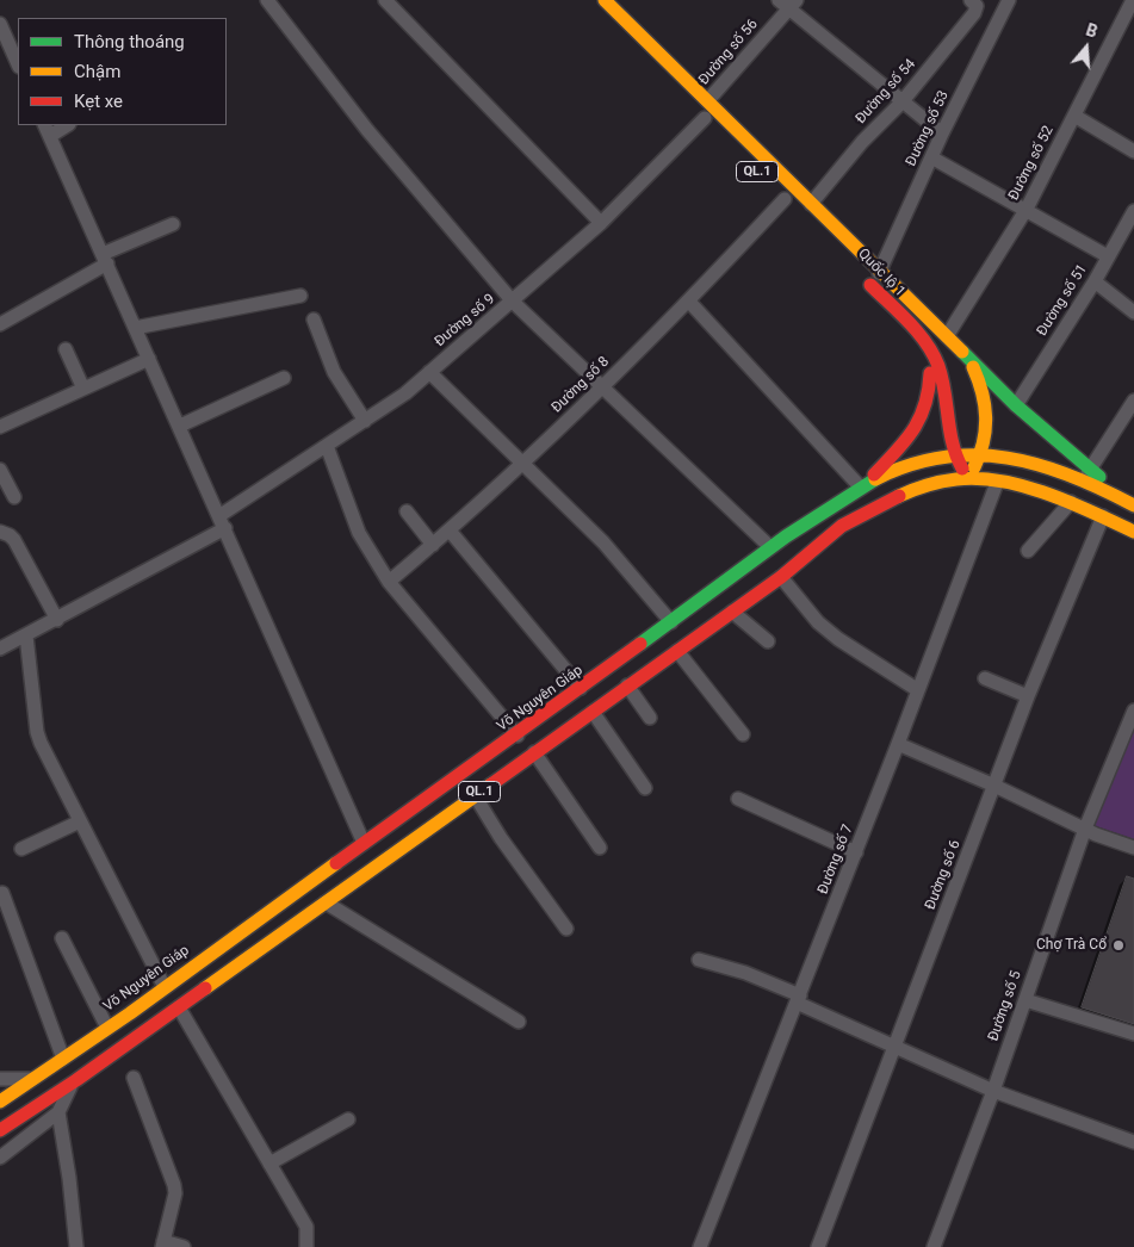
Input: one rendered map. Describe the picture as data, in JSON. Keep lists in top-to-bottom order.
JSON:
{
  "streets": {
    "highway": ["QL.1", "Quốc lộ 1", "Võ Nguyên Giáp"],
    "street": [
      "Đường số 56",
      "Đường số 54",
      "Đường số 53",
      "Đường số 52",
      "Đường số 51",
      "Đường số 9",
      "Đường số 8",
      "Đường số 7",
      "Đường số 6",
      "Đường số 5"
    ]
  },
  "crossings": [
    ["Đường số 56", "Quốc lộ 1"],
    ["Đường số 54", "Quốc lộ 1"],
    ["Đường số 53", "Quốc lộ 1"],
    ["Đường số 52", "Quốc lộ 1"],
    ["QL.1", "Quốc lộ 1"],
    ["QL.1", "Đường số 7"],
    ["QL.1", "Đường số 6"],
    ["Quốc lộ 1", "Đường số 51"],
    ["Quốc lộ 1", "Võ Nguyên Giáp"]
  ],
  "places": ["Chợ Trà Cổ"],
  "legend": ["Thông thoáng", "Chậm", "Kẹt xe"],
  "north": "top"
}
